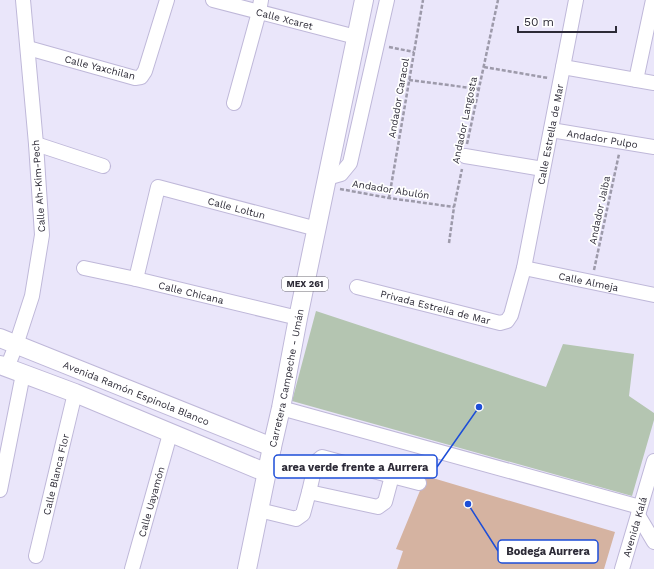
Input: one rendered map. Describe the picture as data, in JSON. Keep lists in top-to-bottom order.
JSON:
{
  "streets": {
    "main road": ["MEX 261", "Carretera Campeche - Umán", "Avenida Ramón Espinola Blanco"],
    "street": [
      "Calle Xcaret",
      "Calle Yaxchilan",
      "Calle Estrella de Mar",
      "Andador Pulpo",
      "Calle Ah-Kim-Pech",
      "Calle Loltun",
      "Calle Almeja",
      "Calle Chicana",
      "Privada Estrella de Mar",
      "Calle Blanca Flor",
      "Calle Uayamón",
      "Avenida Kalá"
    ],
    "path": [
      "Andador Caracol",
      "Andador Langosta",
      "Andador Abulón",
      "Andador Jaiba"
    ]
  },
  "crossings": [
    ["Calle Xcaret", "Carretera Campeche - Umán"],
    ["Calle Yaxchilan", "Calle Ah-Kim-Pech"],
    ["Andador Caracol", "Andador Abulón"],
    ["Andador Langosta", "Andador Abulón"],
    ["Calle Estrella de Mar", "Andador Pulpo"],
    ["Calle Estrella de Mar", "Calle Almeja"],
    ["Calle Estrella de Mar", "Privada Estrella de Mar"],
    ["Andador Pulpo", "Andador Jaiba"],
    ["Calle Ah-Kim-Pech", "Avenida Ramón Espinola Blanco"],
    ["Andador Abulón", "Carretera Campeche - Umán"],
    ["Calle Loltun", "Calle Chicana"],
    ["Calle Loltun", "Carretera Campeche - Umán"],
    ["Andador Jaiba", "Calle Almeja"],
    ["Calle Almeja", "Privada Estrella de Mar"],
    ["Calle Chicana", "Carretera Campeche - Umán"],
    ["Carretera Campeche - Umán", "Avenida Ramón Espinola Blanco"]
  ],
  "places": ["area verde frente a Aurrera", "Bodega Aurrera"],
  "scale_bar": "50 m"
}
